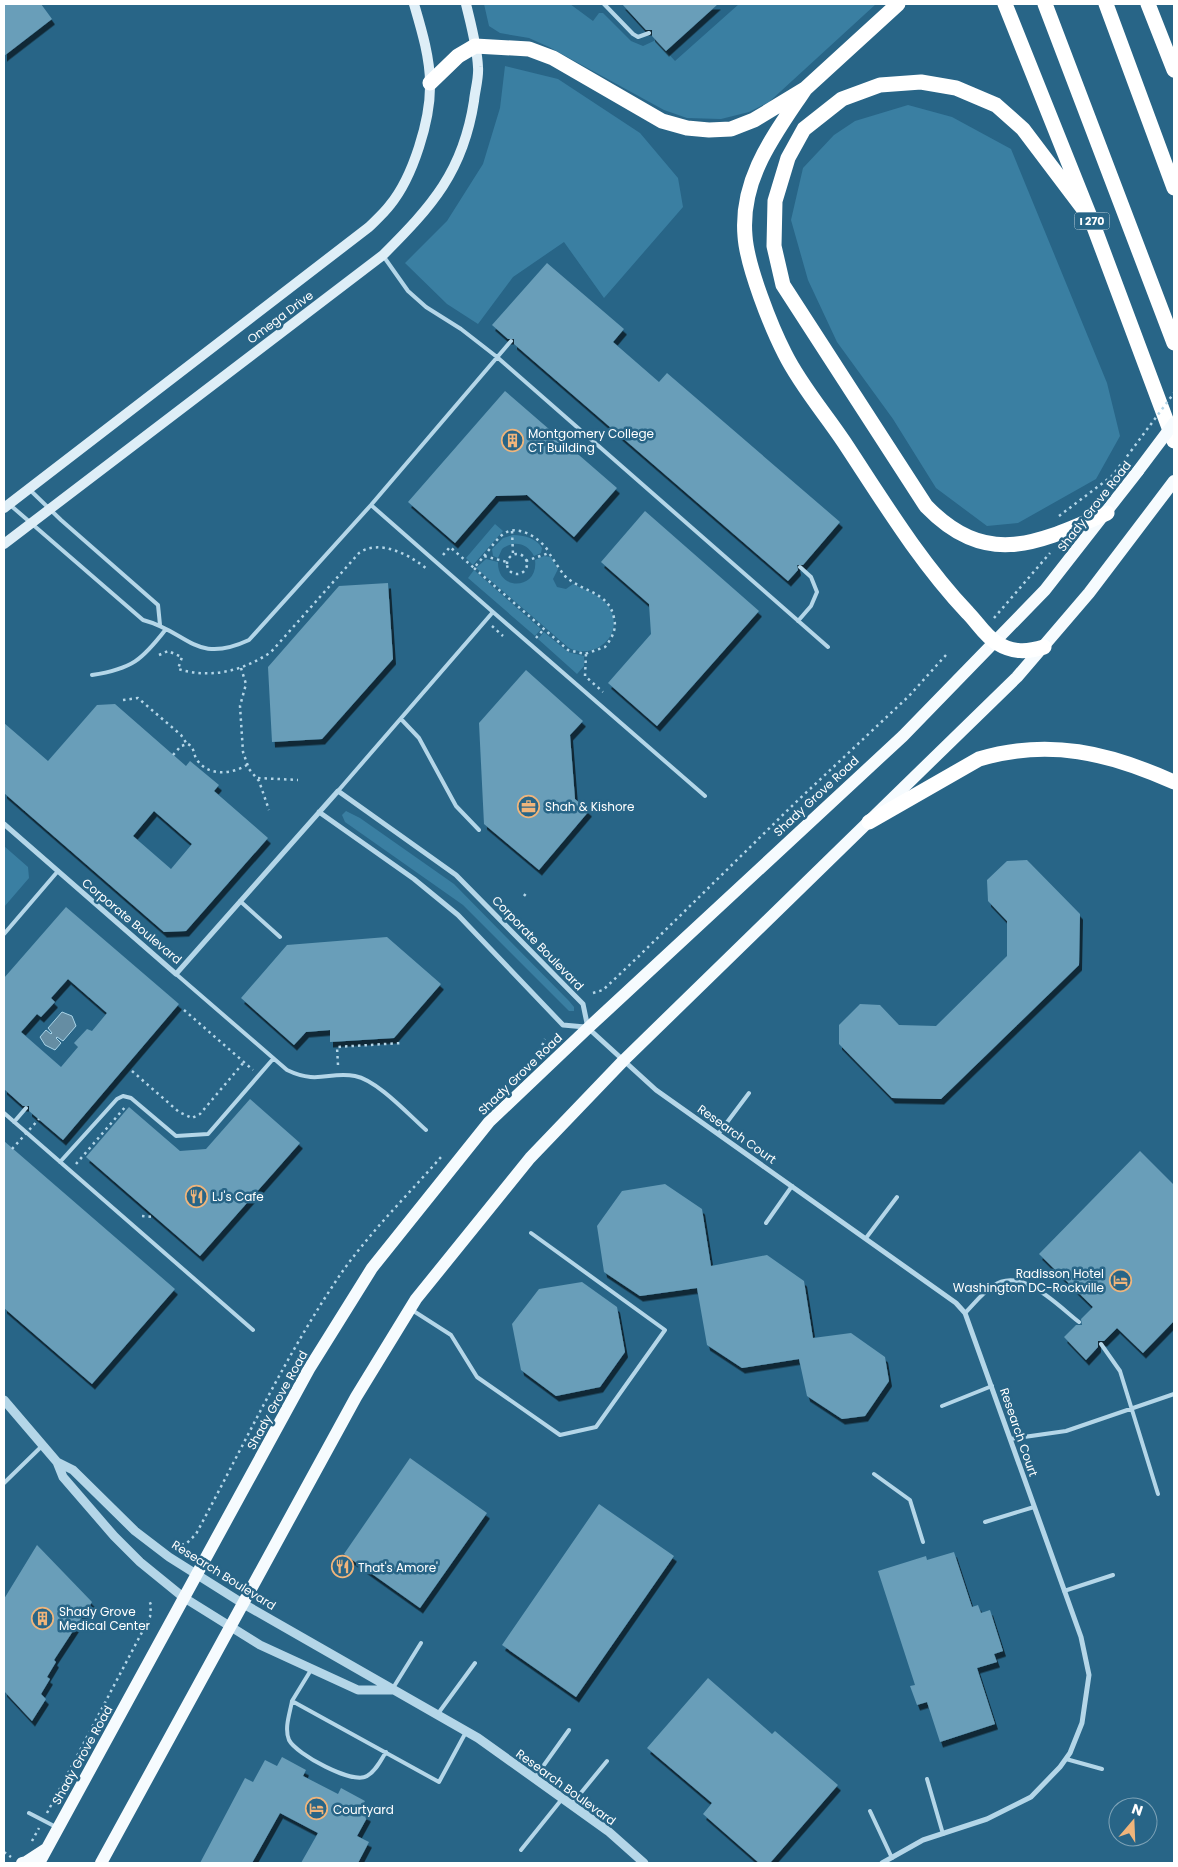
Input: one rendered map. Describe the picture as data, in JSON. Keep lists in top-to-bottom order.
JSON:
{
  "streets": {
    "highway": ["I 270"],
    "main road": ["Omega Drive", "Shady Grove Road"],
    "street": ["Corporate Boulevard", "Research Court", "Research Boulevard"]
  },
  "crossings": [
    ["Shady Grove Road", "Corporate Boulevard"],
    ["Shady Grove Road", "Research Boulevard"]
  ],
  "places": {
    "building": ["Montgomery College CT Building", "Shady Grove Medical Center"],
    "office": ["Shah & Kishore"],
    "restaurant": ["LJ's Cafe", "That's Amore'"],
    "hotel": ["Radisson Hotel Washington DC-Rockville", "Courtyard"]
  },
  "north": "top"
}
